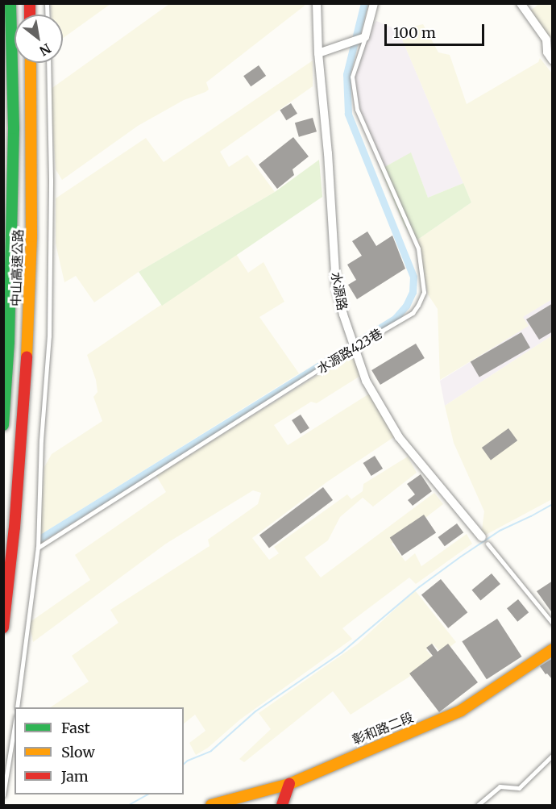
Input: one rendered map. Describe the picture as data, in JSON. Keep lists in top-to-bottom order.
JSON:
{
  "streets": {
    "main road": ["中山高速公路", "彰和路二段"],
    "street": ["水源路"],
    "lane": ["水源路423巷"]
  },
  "crossings": [
    ["水源路", "水源路423巷"]
  ],
  "legend": ["Fast", "Slow", "Jam"],
  "scale_bar": "100 m",
  "north": "bottom right"
}
